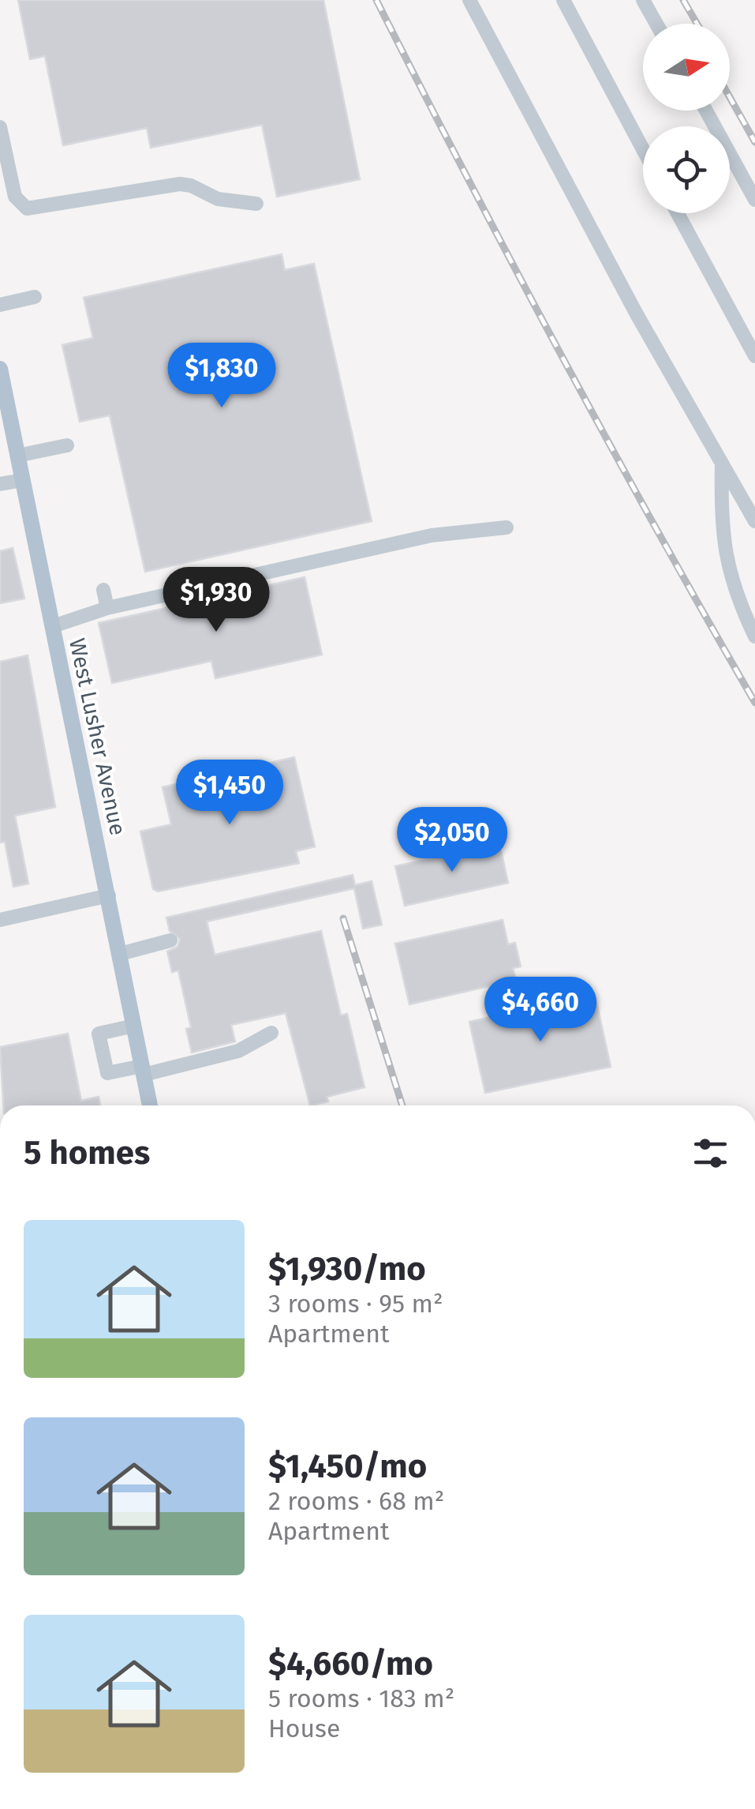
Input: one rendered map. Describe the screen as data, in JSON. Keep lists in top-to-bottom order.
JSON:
{
  "streets": {
    "main road": ["West Lusher Avenue"]
  },
  "north": "right",
  "page": {
    "price": [
      "$1,830",
      "$1,930",
      "$1,450",
      "$2,050",
      "$4,660"
    ],
    "heading": "5 homes",
    "list": [
      {
        "name": "$1,930/mo",
        "note": "3 rooms · 95 m² · Apartment"
      },
      {
        "name": "$1,450/mo",
        "note": "2 rooms · 68 m² · Apartment"
      },
      {
        "name": "$4,660/mo",
        "note": "5 rooms · 183 m² · House"
      }
    ]
  }
}
